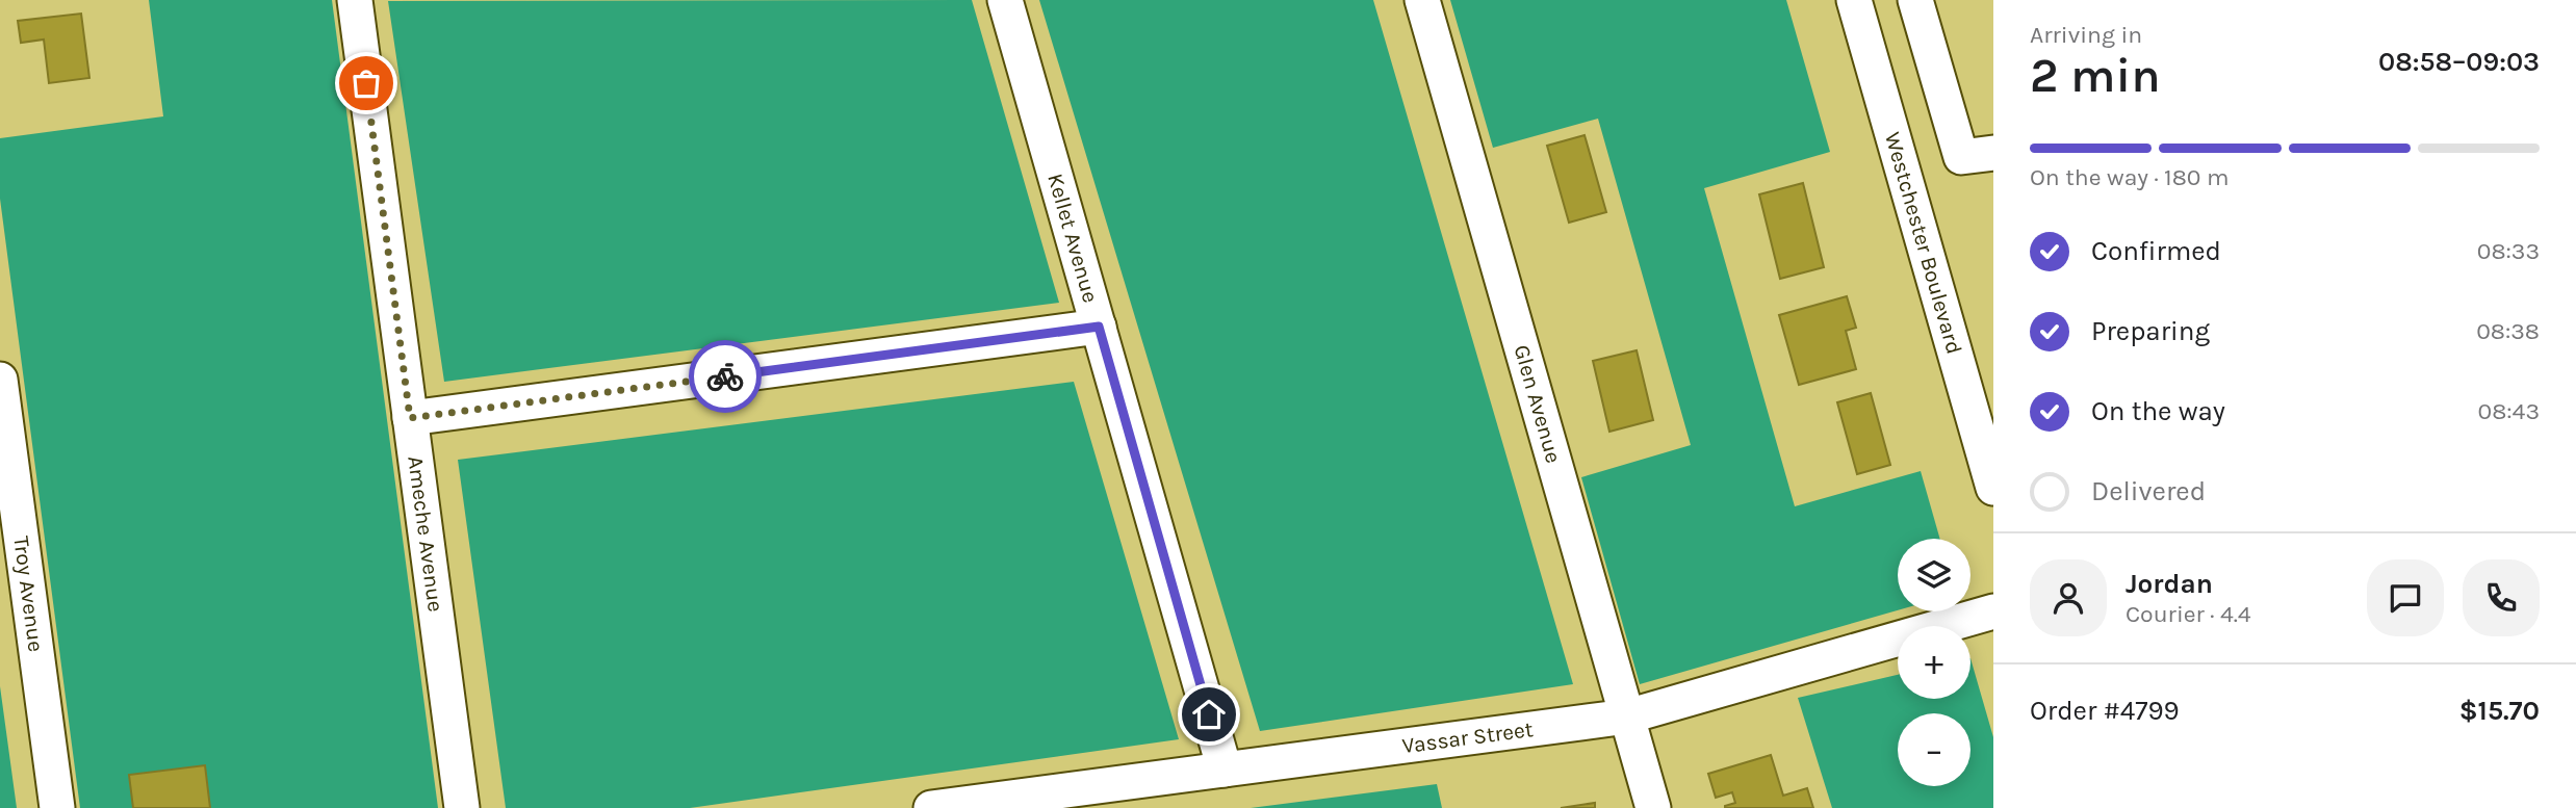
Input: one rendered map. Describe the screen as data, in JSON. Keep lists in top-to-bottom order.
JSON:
{
  "streets": {
    "street": [
      "Kellet Avenue",
      "Westchester Boulevard",
      "Glen Avenue",
      "Ameche Avenue",
      "Troy Avenue",
      "Vassar Street"
    ]
  },
  "crossings": [
    ["Kellet Avenue", "Vassar Street"],
    ["Glen Avenue", "Vassar Street"]
  ],
  "page": {
    "heading": ["2 min", "Arriving in", "08:58–09:03"],
    "panel": [
      "Jordan",
      "Courier · 4.4",
      "Order #4799",
      "$15.70"
    ],
    "bar": "On the way · 180 m",
    "list": [
      ["Confirmed", "08:33"],
      ["Preparing", "08:38"],
      ["On the way", "08:43"],
      "Delivered"
    ],
    "map_buttons": ["+", "−"]
  }
}
